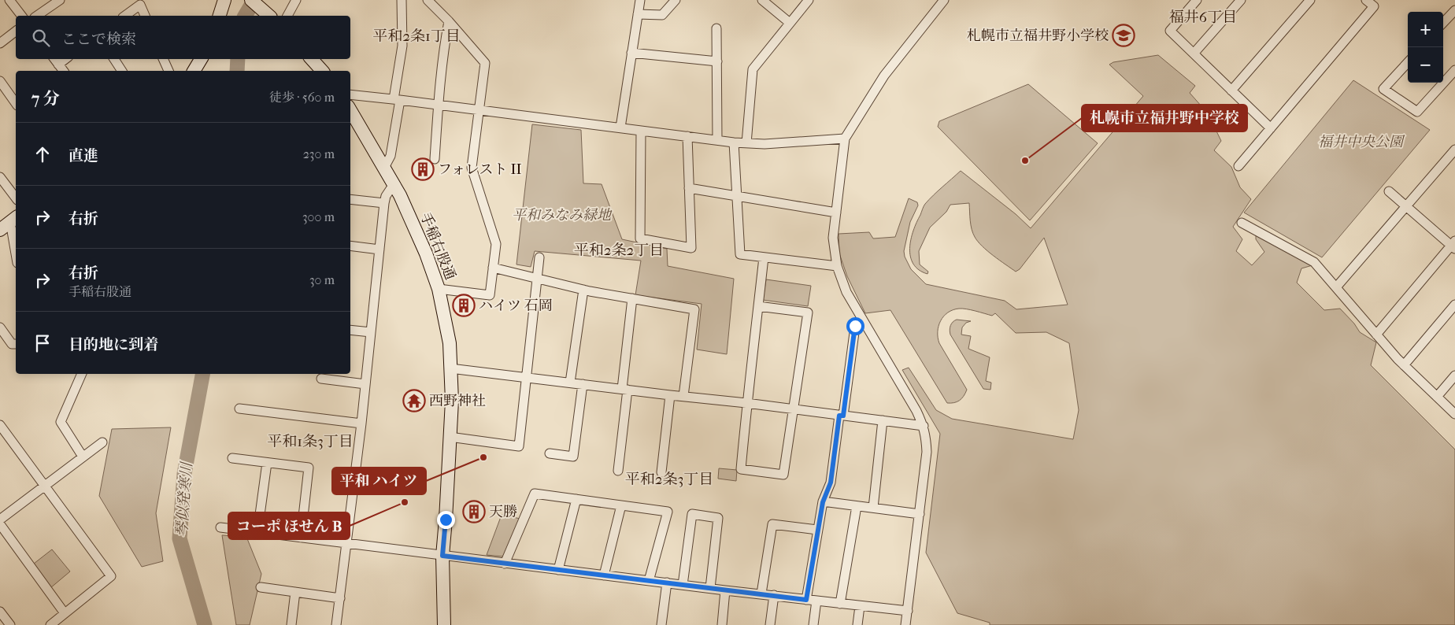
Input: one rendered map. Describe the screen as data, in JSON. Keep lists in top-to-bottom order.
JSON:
{
  "streets": {
    "street": ["手稲右股通"]
  },
  "districts": [
    "福井6丁目",
    "平和2条1丁目",
    "平和2条2丁目",
    "平和1条3丁目",
    "平和2条3丁目"
  ],
  "water": ["琴似発寒川"],
  "parks": ["福井中央公園", "平和みなみ緑地"],
  "places": {
    "school or university": ["札幌市立福井野小学校"],
    "other": ["札幌市立福井野中学校", "平和 ハイツ", "コーポ ほせん B"],
    "building": ["フォレスト II", "ハイツ 石岡", "天勝"],
    "temple": ["西野神社"]
  },
  "page": {
    "map_buttons": ["+", "−"],
    "search": "ここで検索",
    "heading": ["7 分", "徒歩 · 560 m"],
    "list": [
      ["直進", "230 m"],
      ["右折", "300 m"],
      ["右折", "手稲右股通", "30 m"],
      "目的地に到着"
    ]
  }
}
